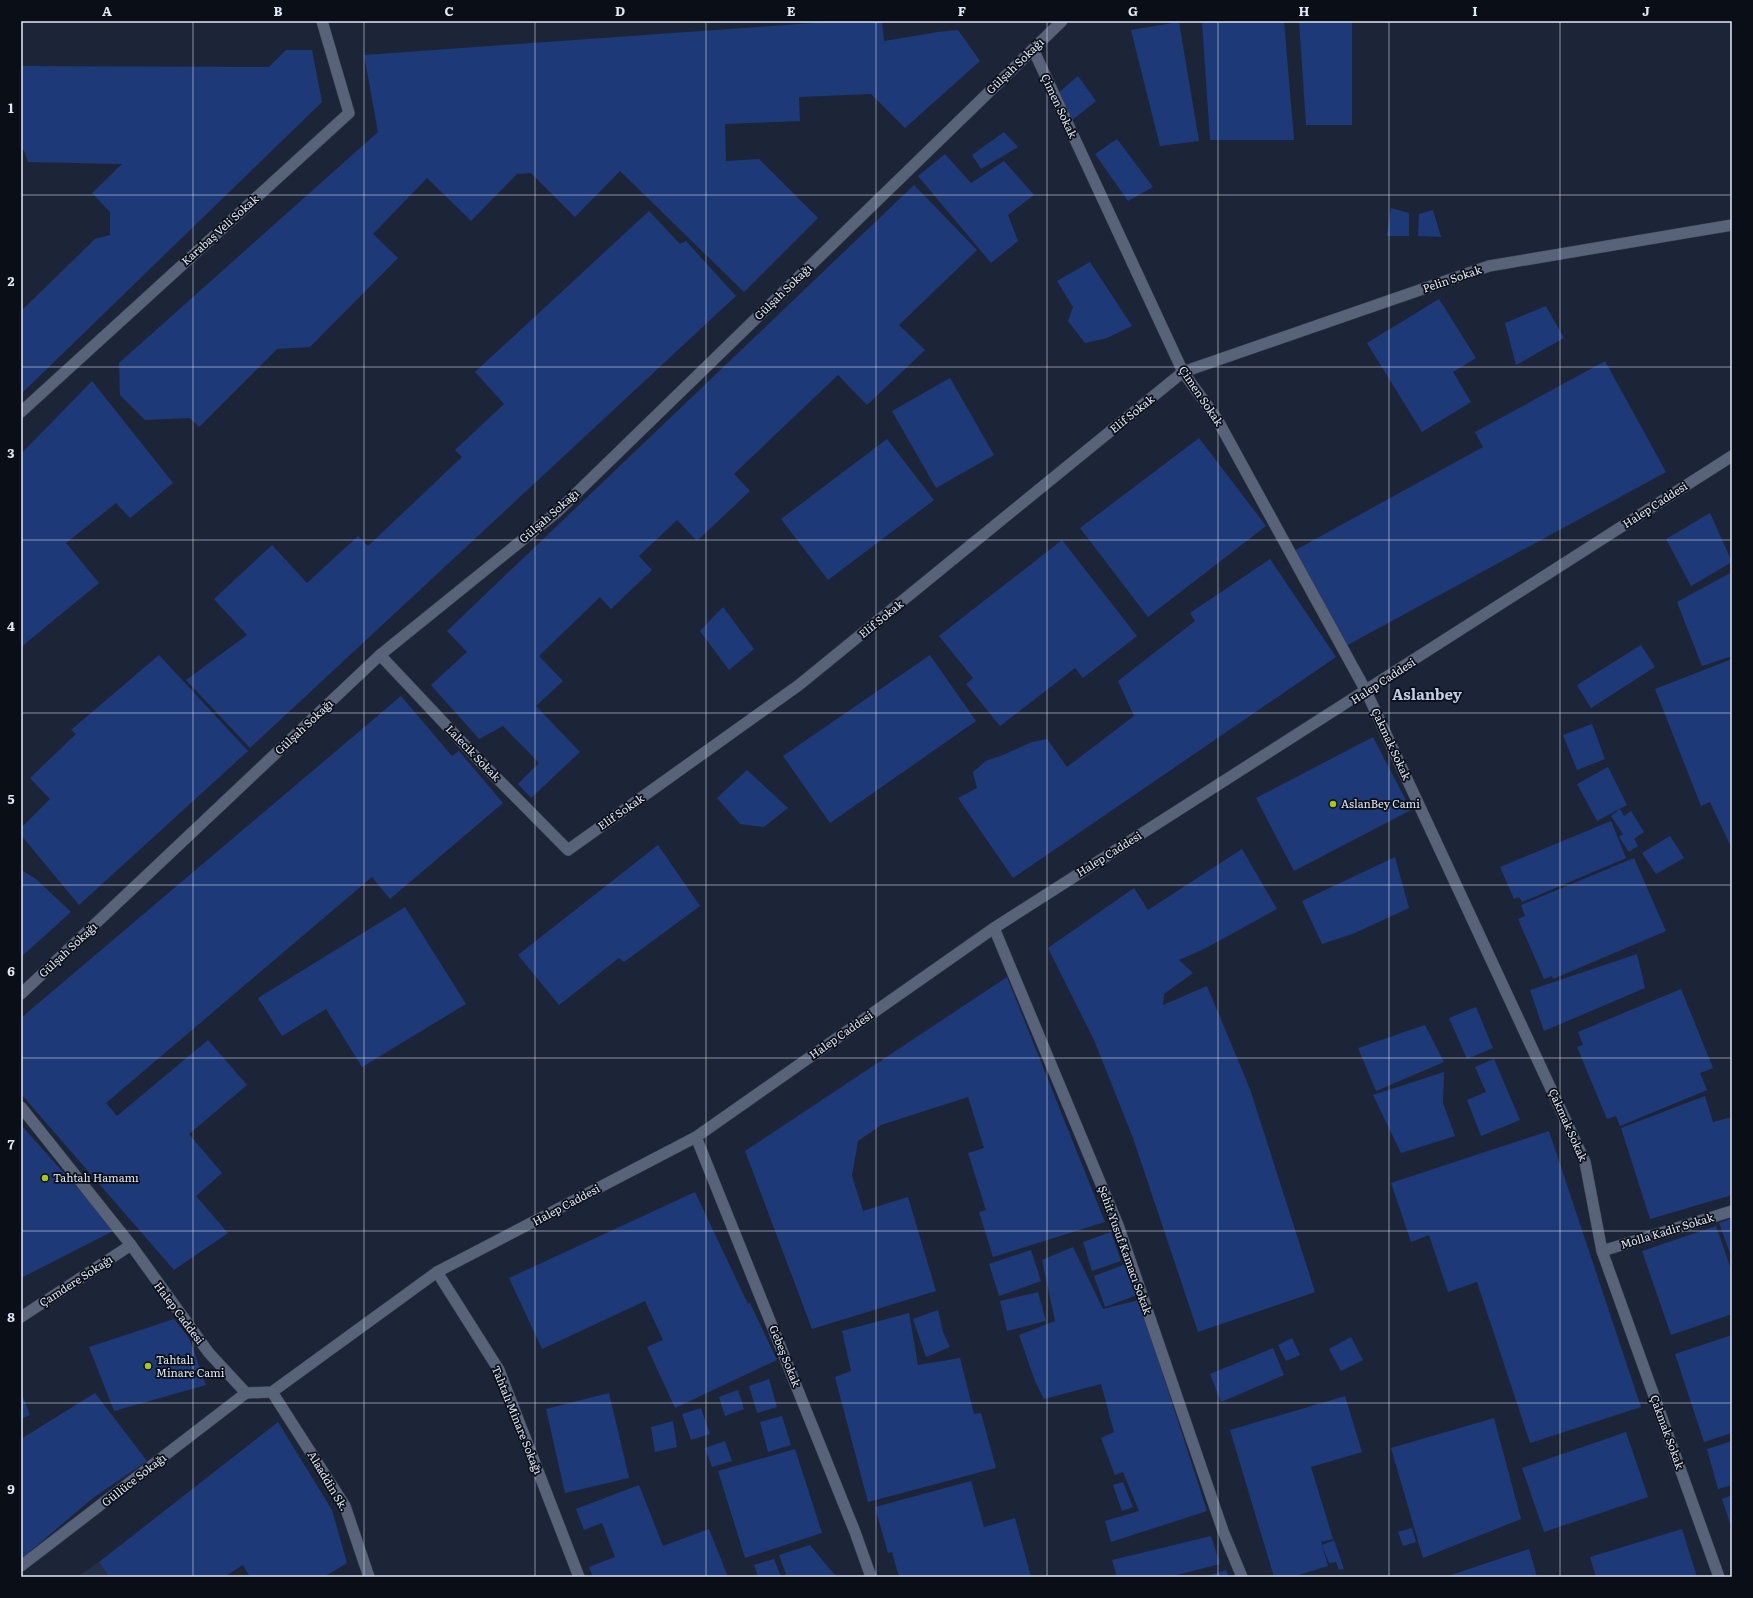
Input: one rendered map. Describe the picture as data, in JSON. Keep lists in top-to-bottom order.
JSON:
{
  "streets": {
    "street": [
      "Gülşah Sokağı",
      "Çimen Sokak",
      "Karabaş Veli Sokak",
      "Pelin Sokak",
      "Elif Sokak",
      "Halep Caddesi",
      "Çakmak Sokak",
      "Lalecik Sokak",
      "Molla Kadir Sokak",
      "Şehit Yusuf Kamacı Sokak",
      "Çamdere Sokağı",
      "Gebeş Sokak",
      "Tahtalı Minare Sokağı",
      "Güllüce Sokağı",
      "Alaaddin Sk."
    ]
  },
  "crossings": [
    ["Gülşah Sokağı", "Çimen Sokak"],
    ["Gülşah Sokağı", "Lalecik Sokak"],
    ["Çimen Sokak", "Pelin Sokak"],
    ["Çimen Sokak", "Elif Sokak"],
    ["Çimen Sokak", "Halep Caddesi"],
    ["Çimen Sokak", "Çakmak Sokak"],
    ["Pelin Sokak", "Elif Sokak"],
    ["Elif Sokak", "Lalecik Sokak"],
    ["Halep Caddesi", "Çakmak Sokak"],
    ["Halep Caddesi", "Şehit Yusuf Kamacı Sokak"],
    ["Halep Caddesi", "Çamdere Sokağı"],
    ["Halep Caddesi", "Gebeş Sokak"],
    ["Halep Caddesi", "Tahtalı Minare Sokağı"],
    ["Halep Caddesi", "Güllüce Sokağı"],
    ["Halep Caddesi", "Alaaddin Sk."],
    ["Çakmak Sokak", "Molla Kadir Sokak"]
  ],
  "districts": ["Aslanbey"],
  "places": ["AslanBey Cami", "Tahtalı Hamamı", "Tahtalı Minare Cami"],
  "grid": {
    "columns": [
      "A",
      "B",
      "C",
      "D",
      "E",
      "F",
      "G",
      "H",
      "I",
      "J"
    ],
    "rows": [
      "1",
      "2",
      "3",
      "4",
      "5",
      "6",
      "7",
      "8",
      "9"
    ]
  }
}
